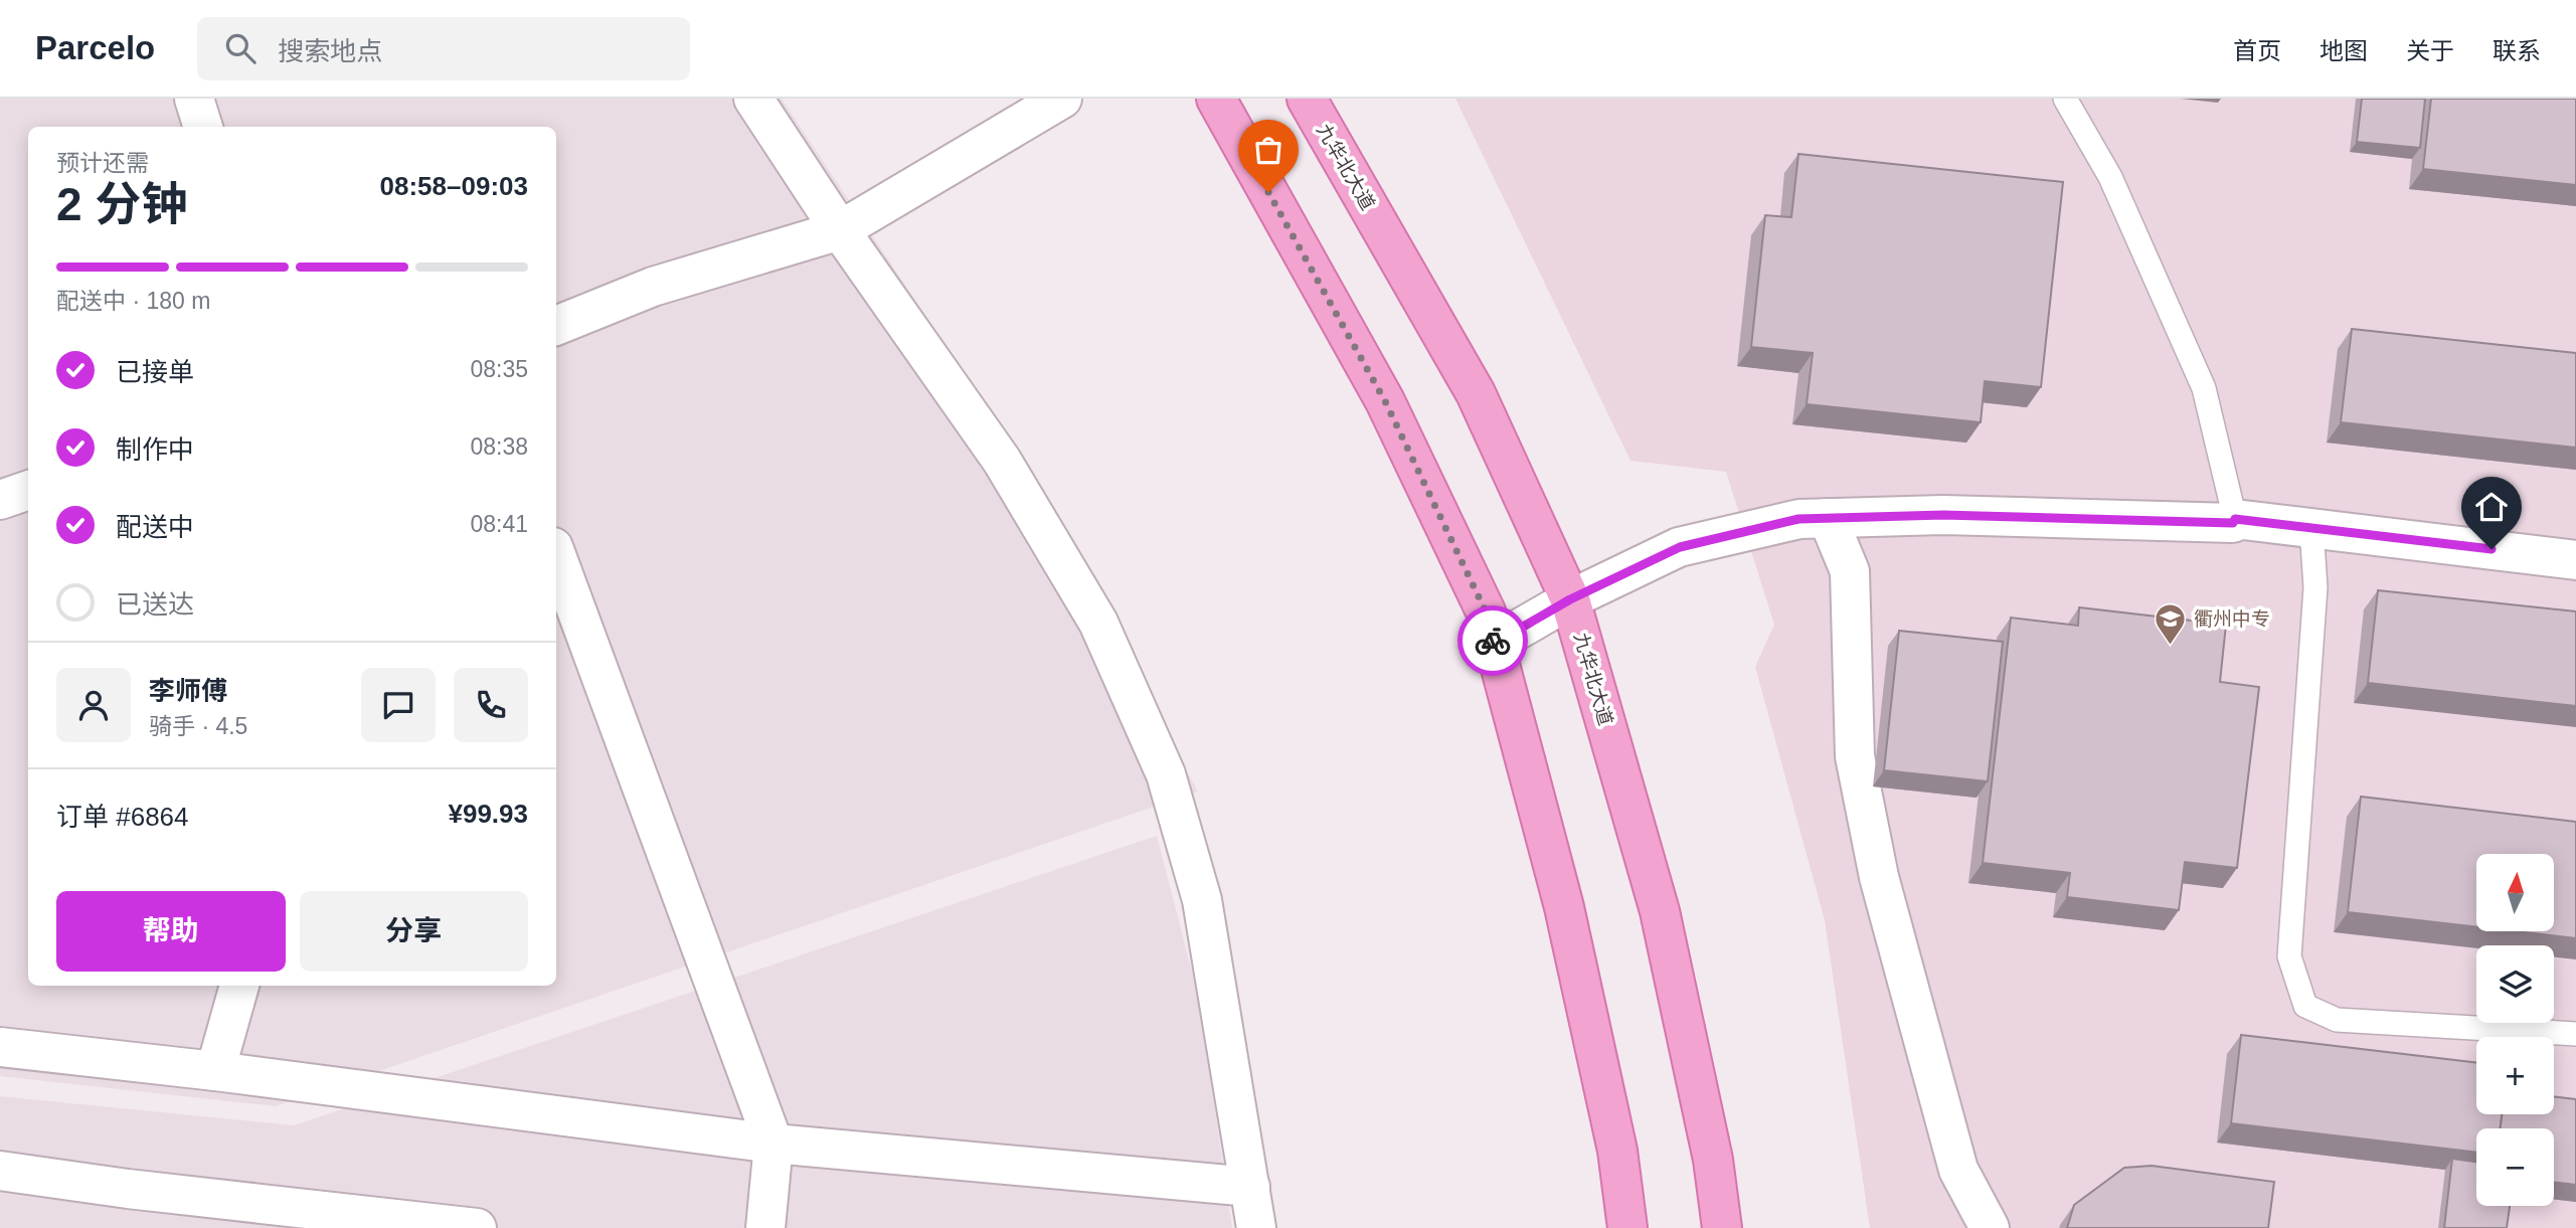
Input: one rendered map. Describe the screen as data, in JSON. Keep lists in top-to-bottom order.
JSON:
{
  "streets": {
    "main road": ["九华北大道"]
  },
  "places": {
    "school or university": ["衢州中专"]
  },
  "north": "top",
  "page": {
    "header": "Parcelo",
    "search": "搜索地点",
    "nav": [
      "首页",
      "地图",
      "关于",
      "联系"
    ],
    "heading": ["2 分钟", "预计还需", "08:58–09:03"],
    "panel": [
      "李师傅",
      "骑手 · 4.5",
      "订单 #6864",
      "¥99.93"
    ],
    "bar": "配送中 · 180 m",
    "list": [
      ["已接单", "08:35"],
      ["制作中", "08:38"],
      ["配送中", "08:41"],
      "已送达"
    ],
    "map_buttons": ["+", "−"],
    "buttons": ["帮助", "分享"]
  }
}
